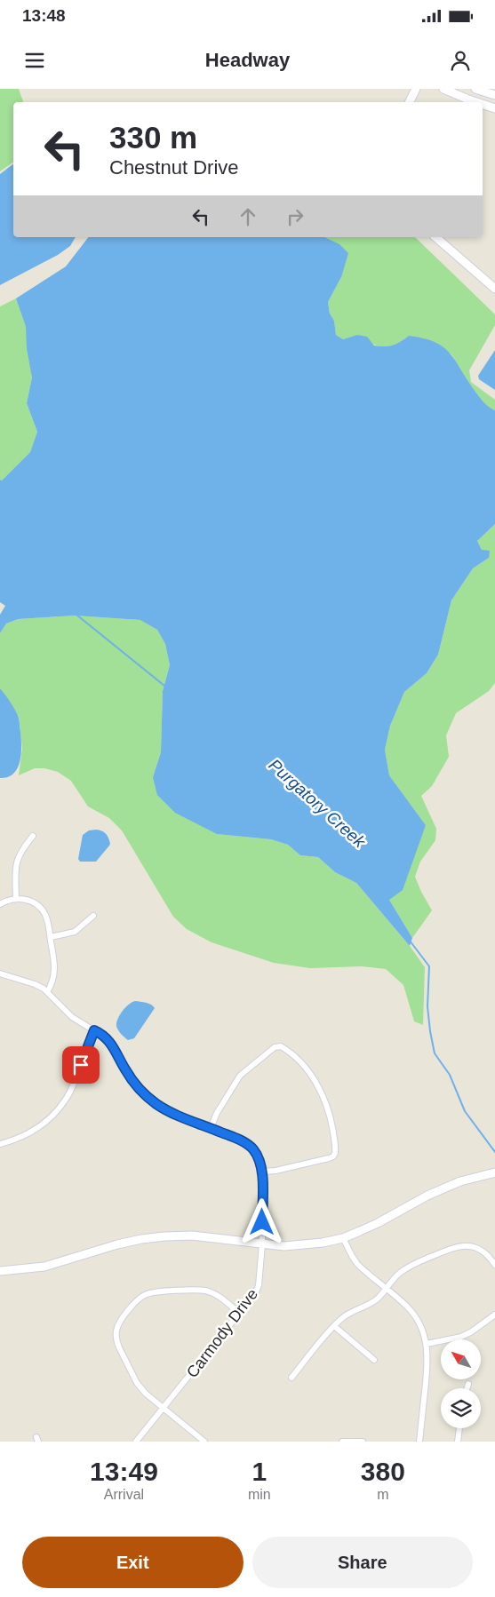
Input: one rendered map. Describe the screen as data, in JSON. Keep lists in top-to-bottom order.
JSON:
{
  "streets": {
    "street": ["Carmody Drive"]
  },
  "water": ["Purgatory Creek"],
  "north": "top left",
  "page": {
    "status": "13:48",
    "header": "Headway",
    "turn": ["330 m", "Chestnut Drive"],
    "eta": [
      "13:49",
      "Arrival",
      "1",
      "min",
      "380",
      "m"
    ],
    "buttons": ["Exit", "Share"]
  }
}
